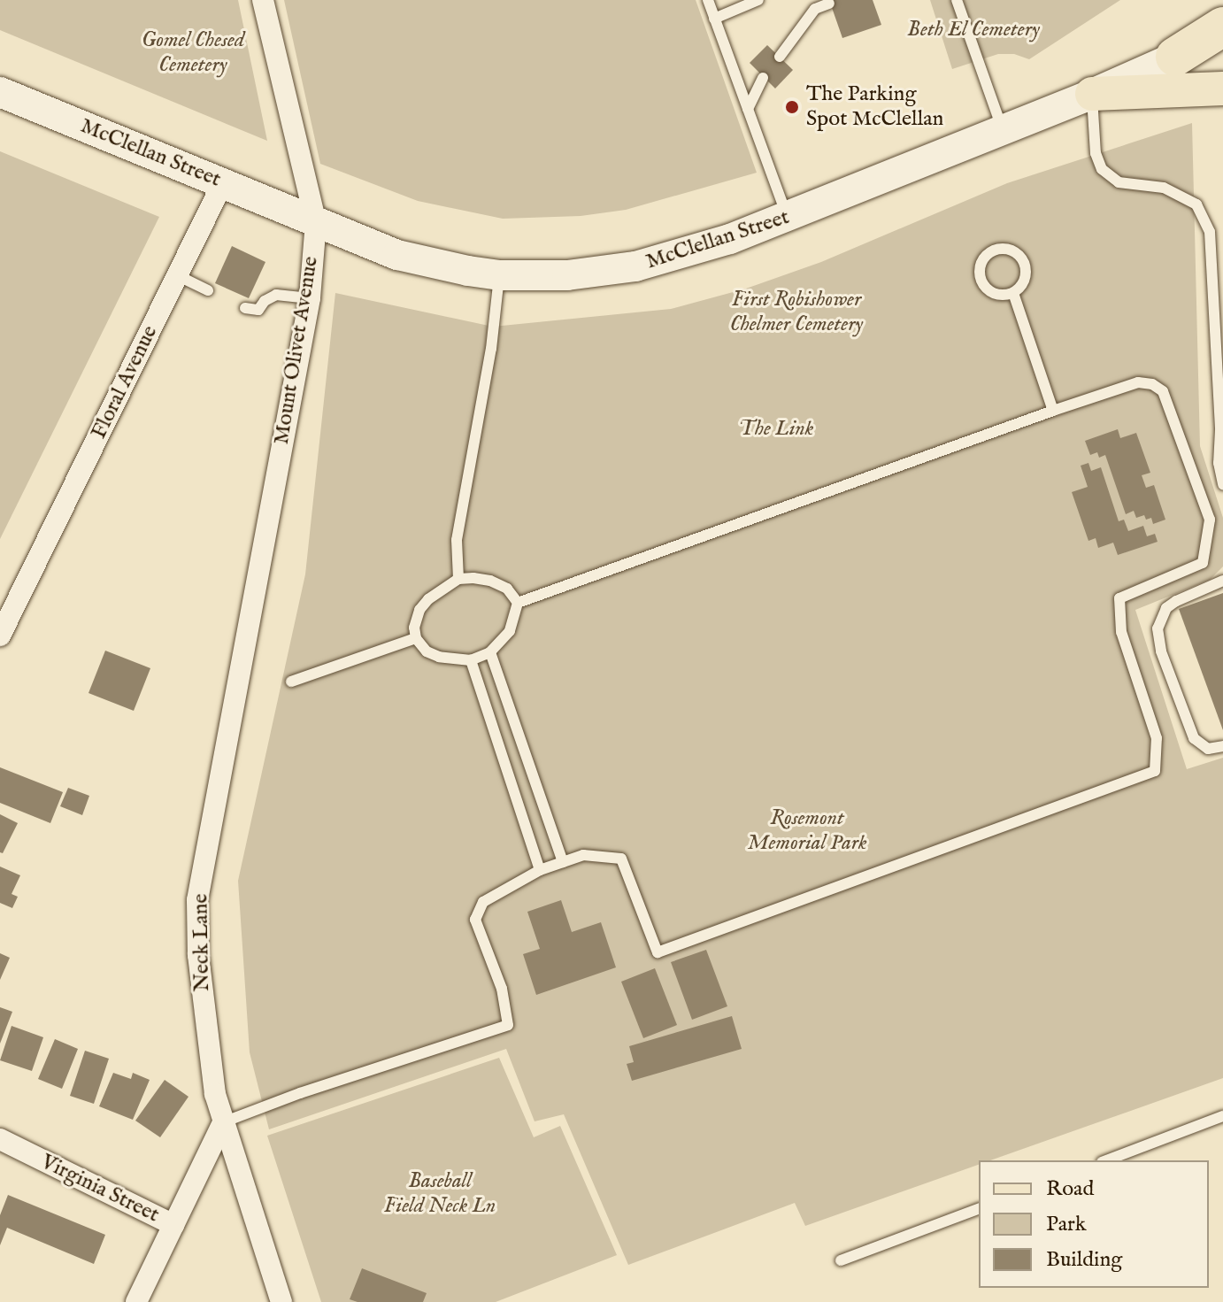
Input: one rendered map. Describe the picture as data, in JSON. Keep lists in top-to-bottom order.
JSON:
{
  "streets": {
    "main road": ["McClellan Street"],
    "street": [
      "Mount Olivet Avenue",
      "Floral Avenue",
      "Neck Lane",
      "Virginia Street"
    ]
  },
  "crossings": [
    ["McClellan Street", "Mount Olivet Avenue"],
    ["McClellan Street", "Floral Avenue"],
    ["Mount Olivet Avenue", "Neck Lane"],
    ["Neck Lane", "Virginia Street"]
  ],
  "parks": [
    "Beth El Cemetery",
    "Gomel Chesed Cemetery",
    "First Robishower Chelmer Cemetery",
    "The Link",
    "Rosemont Memorial Park",
    "Baseball Field Neck Ln"
  ],
  "places": ["The Parking Spot McClellan"],
  "legend": ["Road", "Park", "Building"]
}
